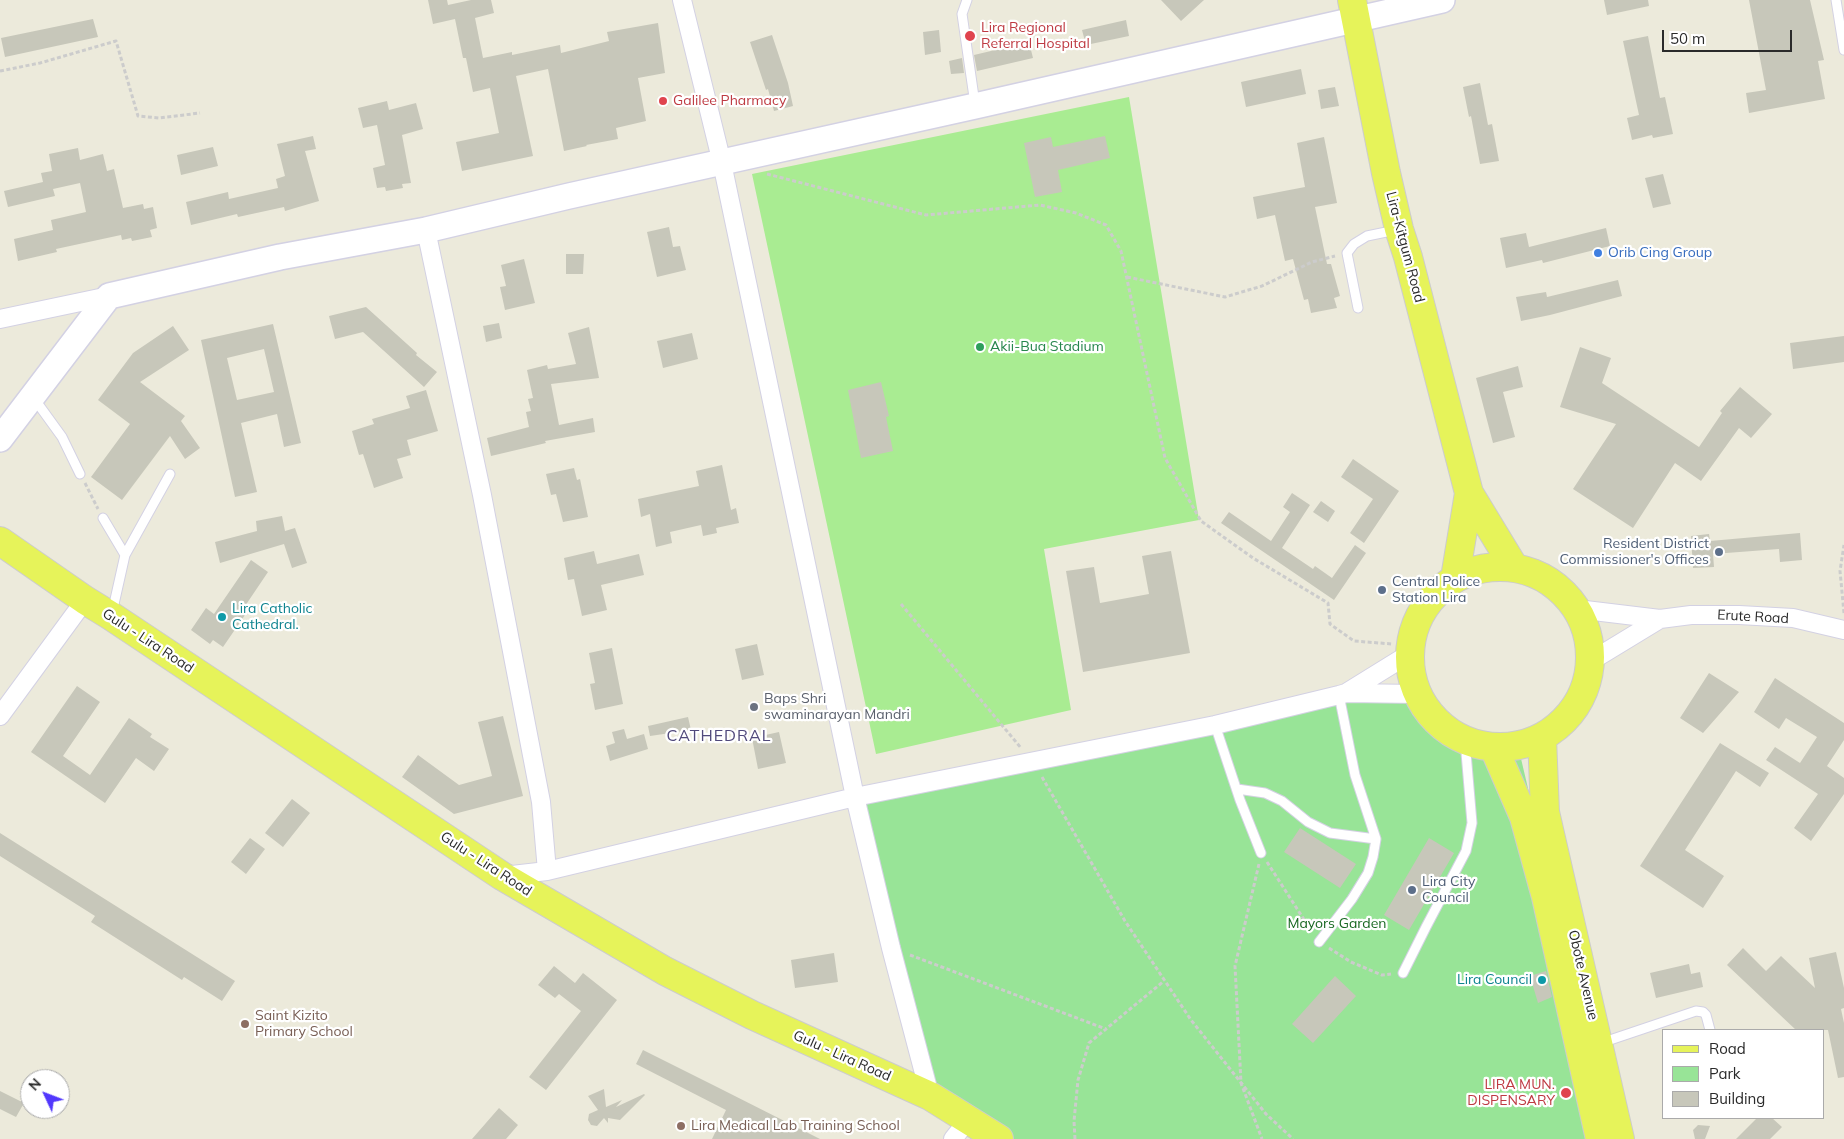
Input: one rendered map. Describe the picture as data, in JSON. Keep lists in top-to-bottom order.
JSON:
{
  "streets": {
    "main road": ["Lira-Kitgum Road", "Gulu - Lira Road", "Obote Avenue"],
    "street": ["Erute Road"]
  },
  "districts": ["CATHEDRAL"],
  "parks": ["Mayors Garden"],
  "places": [
    "Lira Regional Referral Hospital",
    "Galilee Pharmacy",
    "Orib Cing Group",
    "Akii-Bua Stadium",
    "Resident District Commissioner's Offices",
    "Central Police Station Lira",
    "Lira Catholic Cathedral.",
    "Baps Shri swaminarayan Mandri",
    "Lira City Council",
    "Lira Council",
    "Saint Kizito Primary School",
    "LIRA MUN. DISPENSARY",
    "Lira Medical Lab Training School"
  ],
  "legend": ["Road", "Park", "Building"],
  "scale_bar": "50 m",
  "north": "top left"
}
